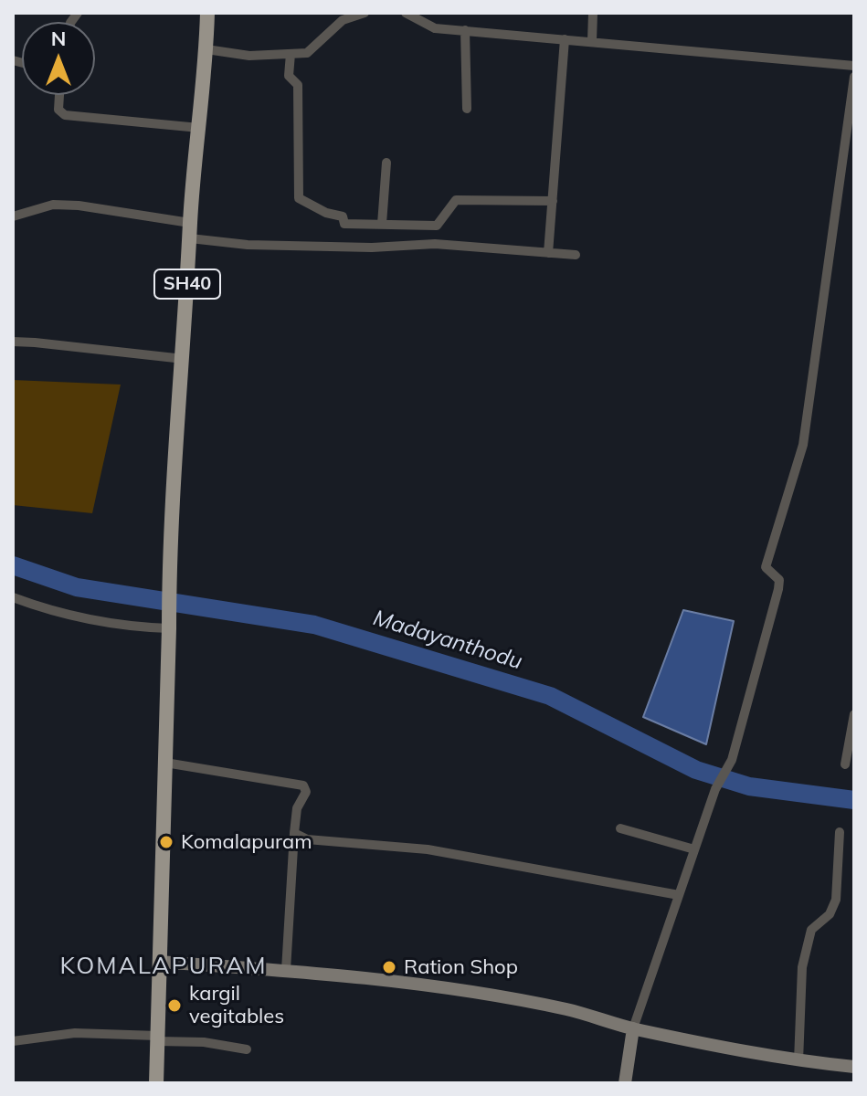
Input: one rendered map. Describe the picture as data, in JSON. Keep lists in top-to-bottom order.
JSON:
{
  "streets": {
    "main road": ["SH40"]
  },
  "districts": ["KOMALAPURAM"],
  "water": ["Madayanthodu"],
  "places": ["Komalapuram", "Ration Shop", "kargil vegitables"],
  "north": "top"
}
